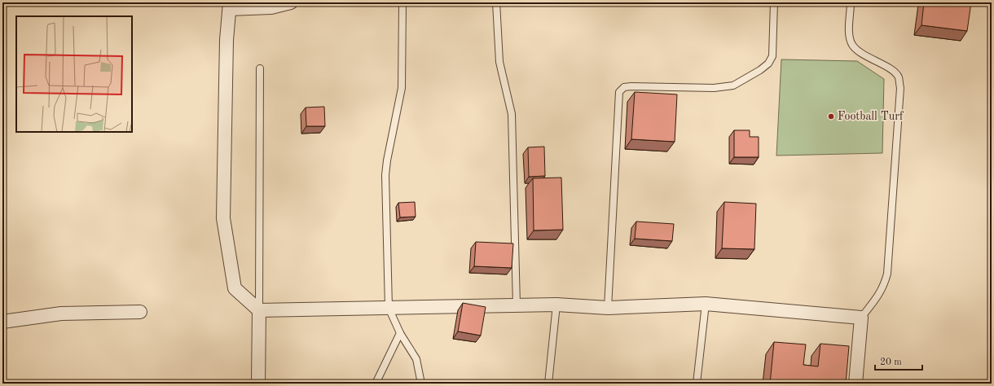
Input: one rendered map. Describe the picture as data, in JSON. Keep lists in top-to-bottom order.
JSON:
{
  "places": ["Football Turf"],
  "scale_bar": "20 m"
}
